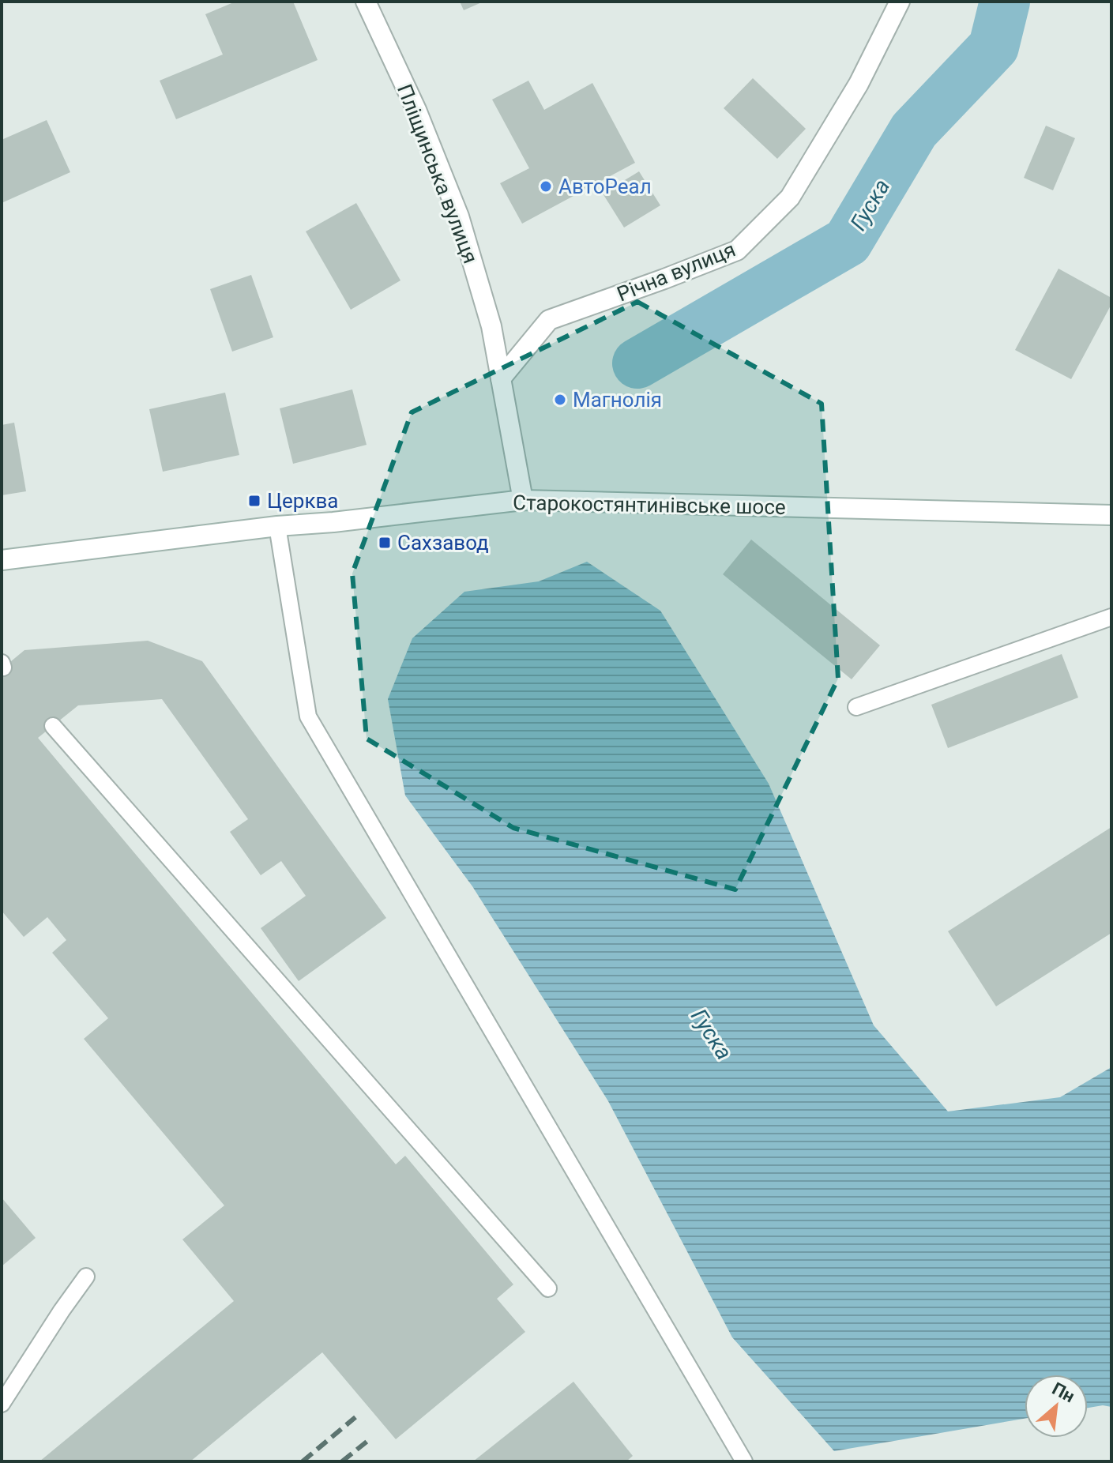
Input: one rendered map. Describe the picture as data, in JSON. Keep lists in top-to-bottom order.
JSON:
{
  "streets": {
    "main road": ["Пліщинська вулиця", "Річна вулиця", "Старокостянтинівське шосе"]
  },
  "crossings": [
    ["Пліщинська вулиця", "Річна вулиця"],
    ["Пліщинська вулиця", "Старокостянтинівське шосе"]
  ],
  "water": ["Гуска"],
  "places": {
    "other": ["АвтоРеал", "Магнолія"],
    "transit": ["Церква", "Сахзавод"]
  },
  "north": "top right"
}
